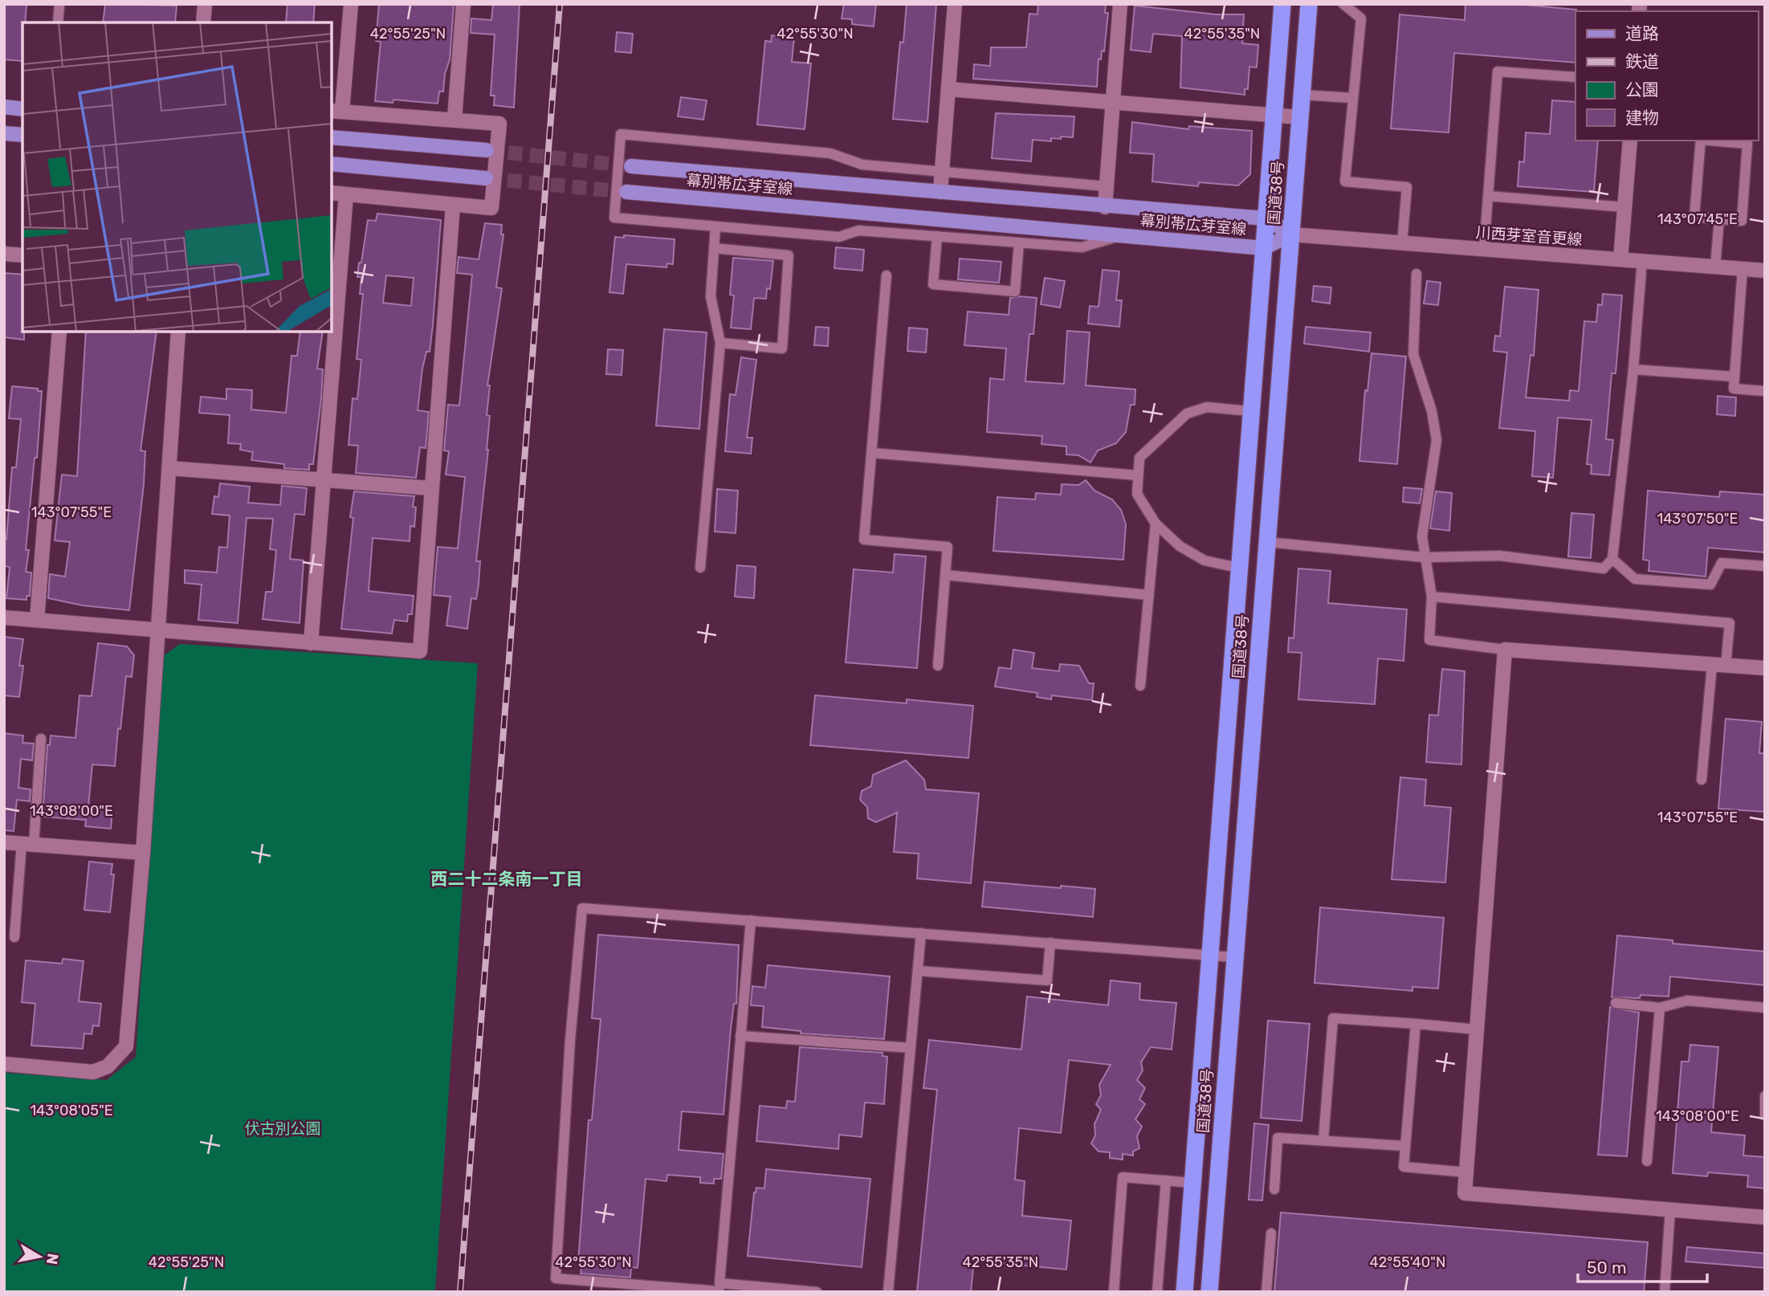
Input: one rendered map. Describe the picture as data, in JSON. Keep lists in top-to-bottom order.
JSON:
{
  "streets": {
    "highway": ["国道38号"],
    "main road": ["幕別帯広芽室線"],
    "street": ["川西芽室音更線"]
  },
  "crossings": [
    ["幕別帯広芽室線", "国道38号"],
    ["幕別帯広芽室線", "川西芽室音更線"],
    ["国道38号", "川西芽室音更線"]
  ],
  "districts": ["西二十二条南一丁目"],
  "parks": ["伏古別公園"],
  "legend": [
    "道路",
    "鉄道",
    "公園",
    "建物"
  ],
  "scale_bar": "50 m",
  "north": "right",
  "coordinates": [
    "42°55'25\"N",
    "42°55'30\"N",
    "42°55'35\"N",
    "143°07'45\"E",
    "143°07'55\"E",
    "143°07'50\"E",
    "143°08'00\"E",
    "143°08'05\"E",
    "42°55'40\"N"
  ]
}
